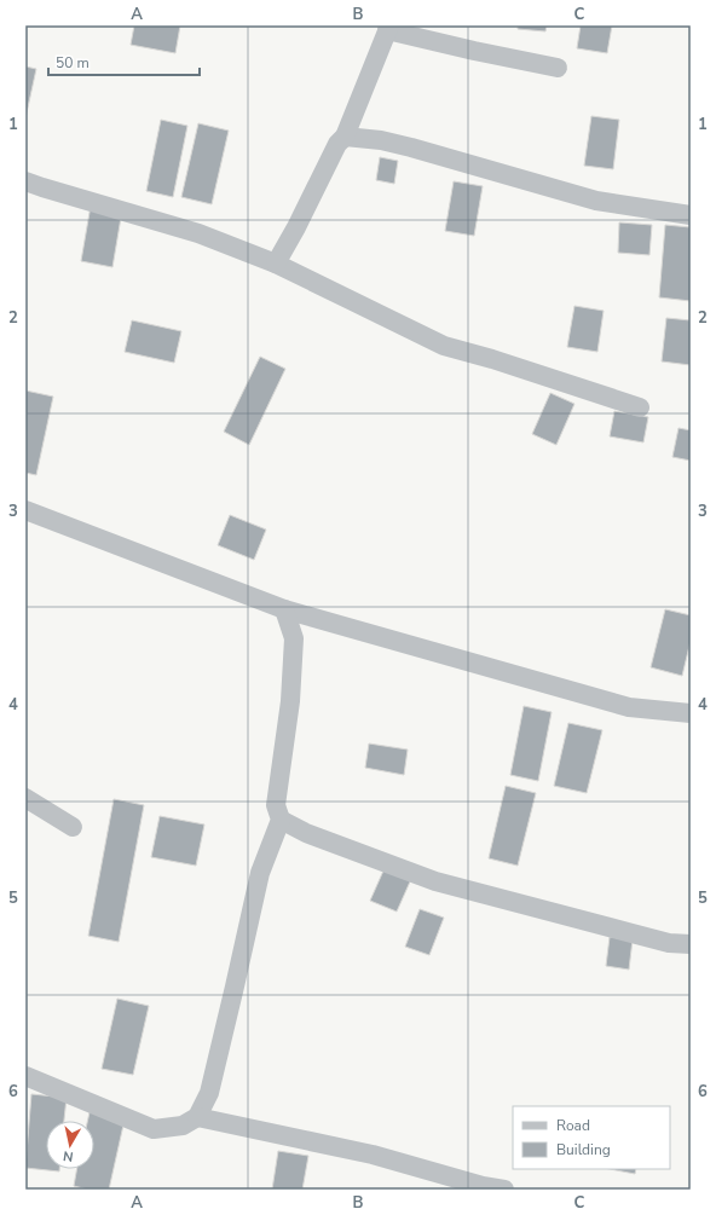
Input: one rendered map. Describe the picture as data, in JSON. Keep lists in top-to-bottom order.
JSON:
{
  "legend": ["Road", "Building"],
  "scale_bar": "50 m",
  "north": "bottom",
  "grid": {
    "columns": ["A", "B", "C"],
    "rows": [
      "1",
      "2",
      "3",
      "4",
      "5",
      "6"
    ]
  }
}
